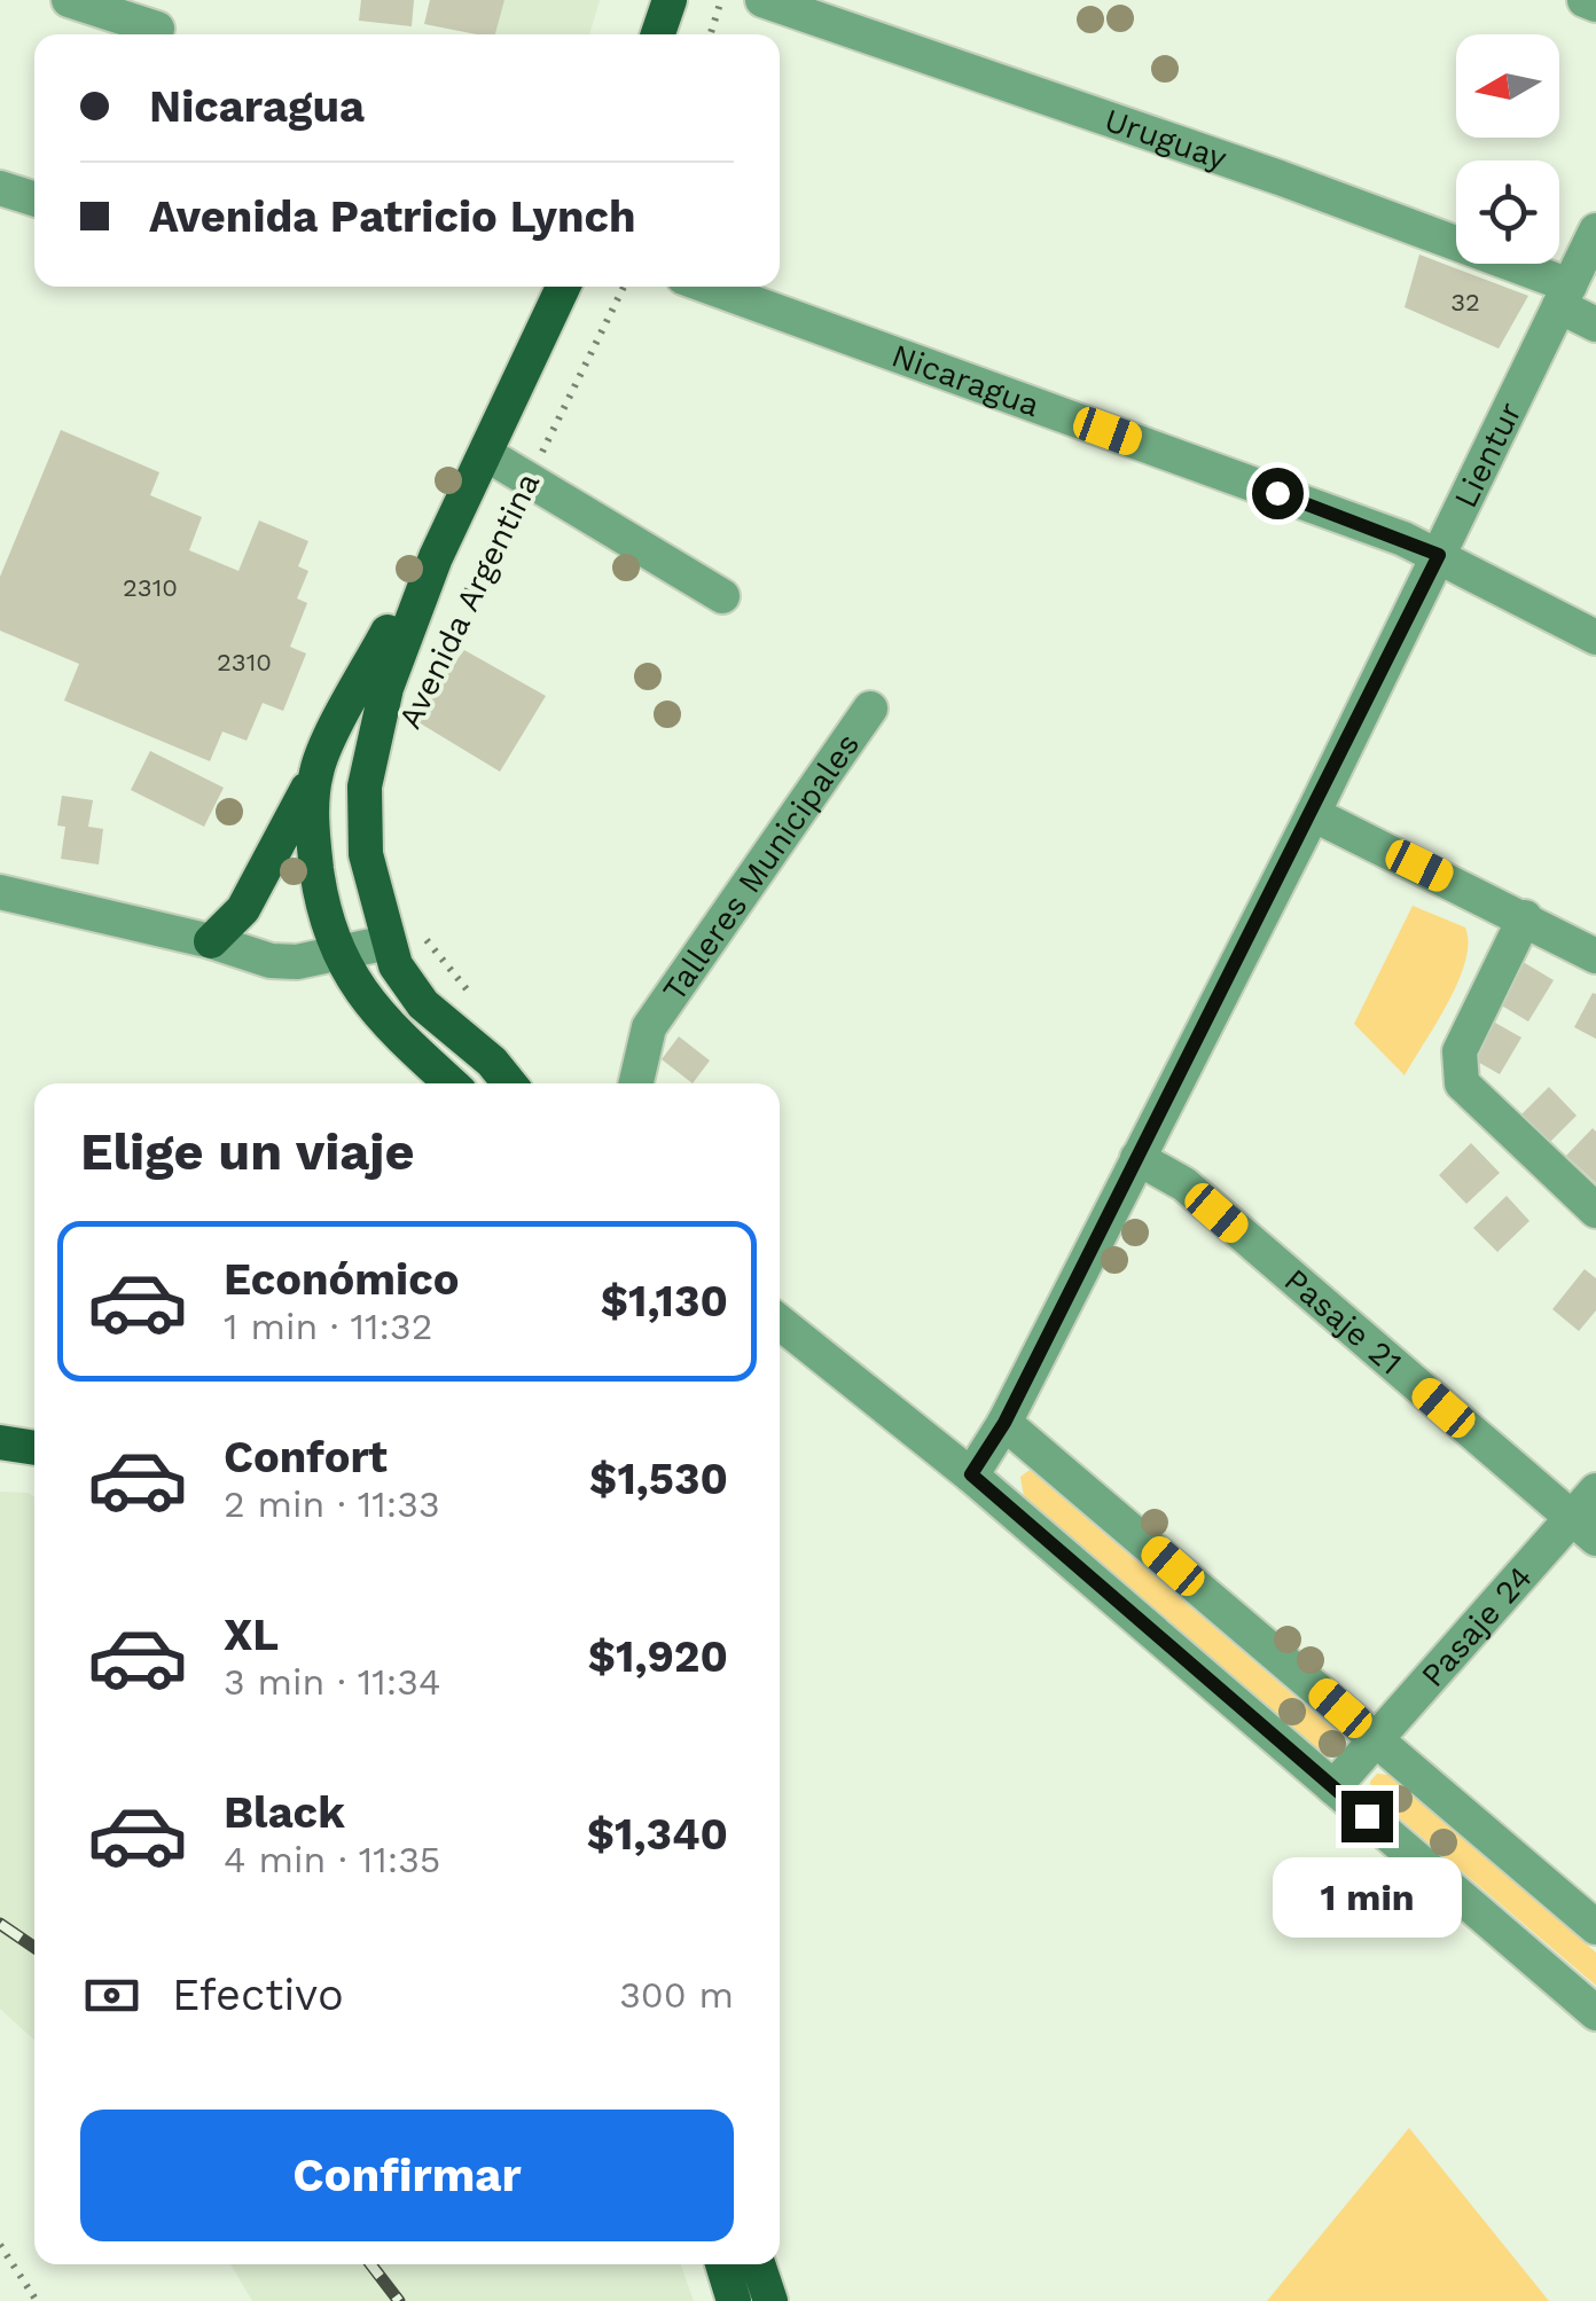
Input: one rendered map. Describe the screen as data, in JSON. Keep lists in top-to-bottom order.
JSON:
{
  "streets": {
    "main road": ["Avenida Argentina"],
    "street": [
      "Uruguay",
      "Nicaragua",
      "Lientur",
      "Talleres Municipales",
      "Pasaje 21",
      "Pasaje 24"
    ]
  },
  "crossings": [
    ["Uruguay", "Lientur"],
    ["Nicaragua", "Lientur"],
    ["Lientur", "Pasaje 21"],
    ["Pasaje 21", "Pasaje 24"]
  ],
  "house_numbers": ["32", "2310", "2310"],
  "north": "left",
  "page": {
    "banner": ["Nicaragua", "Avenida Patricio Lynch"],
    "heading": "Elige un viaje",
    "list": [
      {
        "name": "Económico",
        "note": "1 min · 11:32",
        "value": "$1,130"
      },
      {
        "name": "Confort",
        "note": "2 min · 11:33",
        "value": "$1,530"
      },
      {
        "name": "XL",
        "note": "3 min · 11:34",
        "value": "$1,920"
      },
      {
        "name": "Black",
        "note": "4 min · 11:35",
        "value": "$1,340"
      }
    ],
    "bubble": "1 min",
    "pay": ["Efectivo", "300 m"],
    "buttons": "Confirmar"
  }
}
